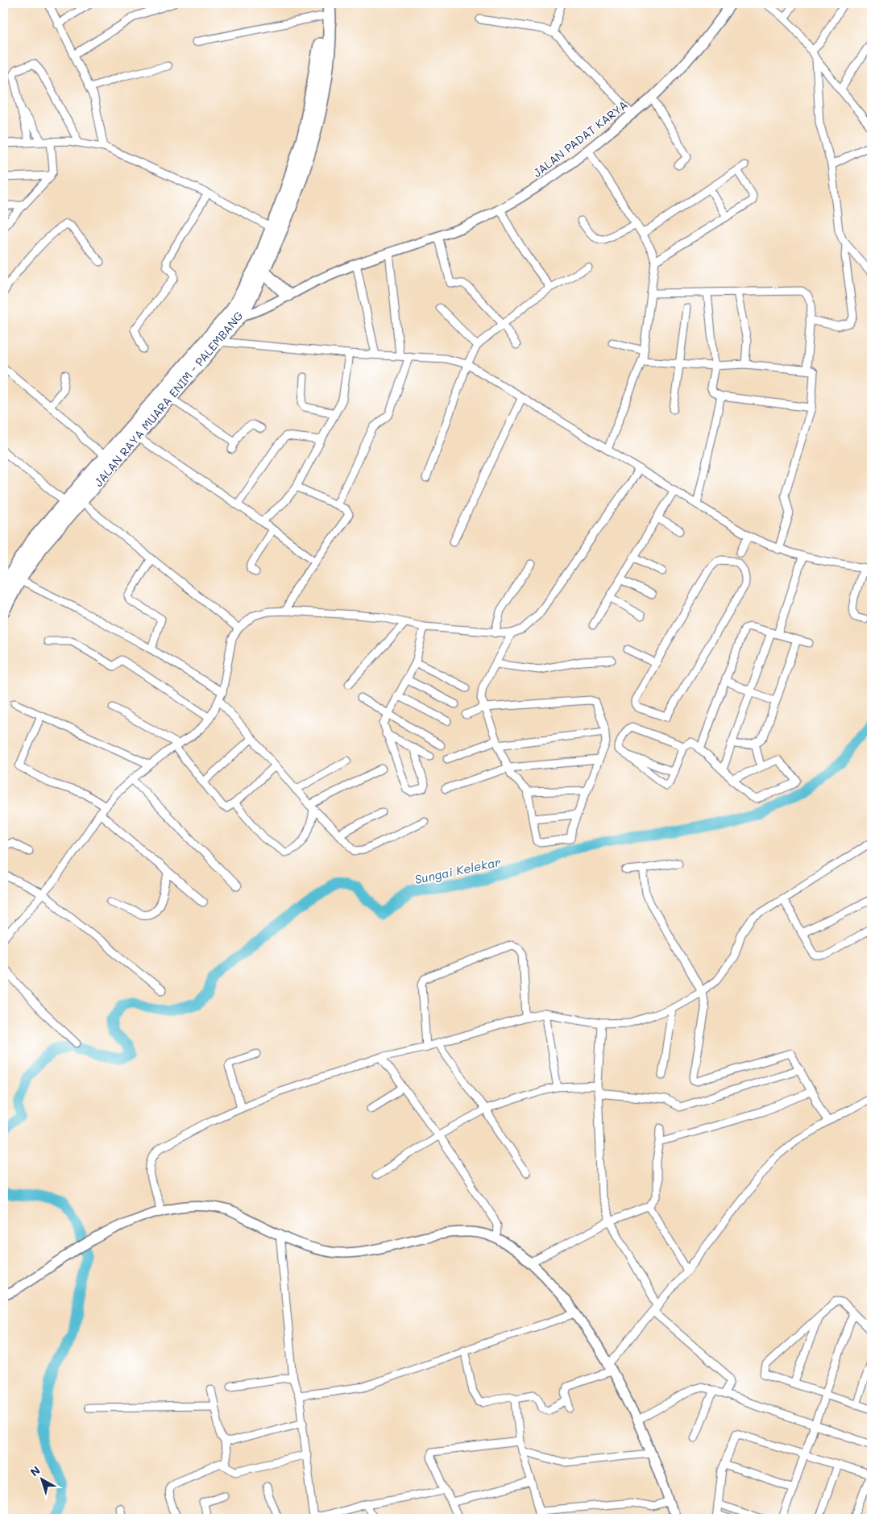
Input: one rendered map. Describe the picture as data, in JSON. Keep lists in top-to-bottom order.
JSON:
{
  "streets": {
    "main road": ["JALAN RAYA MUARA ENIM - PALEMBANG"],
    "street": ["JALAN PADAT KARYA"]
  },
  "crossings": [
    ["JALAN PADAT KARYA", "JALAN RAYA MUARA ENIM - PALEMBANG"]
  ],
  "water": ["Sungai Kelekar"],
  "north": "top left"
}
